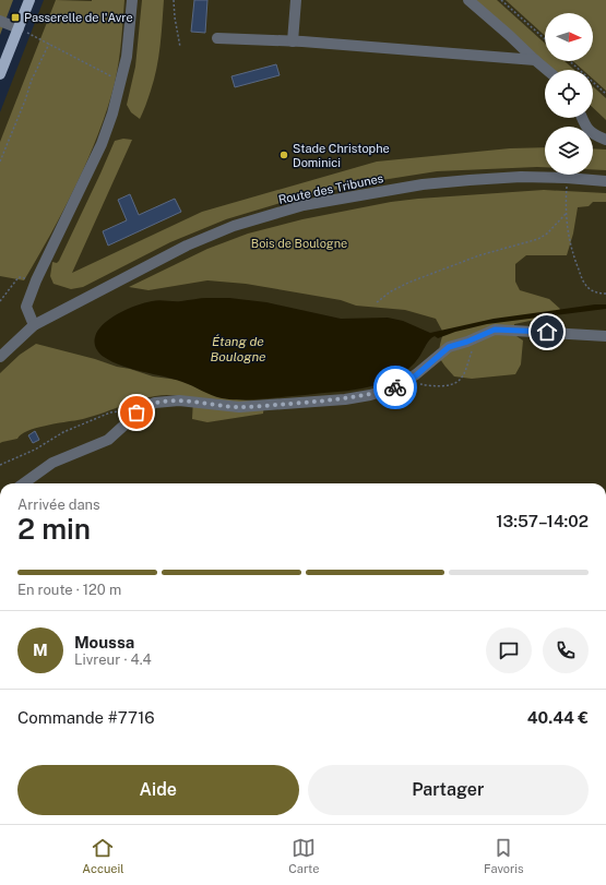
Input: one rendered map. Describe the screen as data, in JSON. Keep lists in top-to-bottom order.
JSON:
{
  "streets": {
    "lane": ["Route des Tribunes"]
  },
  "water": ["Étang de Boulogne"],
  "parks": ["Bois de Boulogne"],
  "places": {
    "transit": ["Passerelle de l'Avre"],
    "other": ["Stade Christophe Dominici"]
  },
  "north": "right",
  "page": {
    "heading": ["2 min", "Arrivée dans", "13:57–14:02"],
    "panel": [
      "Moussa",
      "Livreur · 4.4",
      "Commande #7716",
      "40.44 €"
    ],
    "bar": "En route · 120 m",
    "round": "M",
    "buttons": ["Aide", "Partager"],
    "tabs": ["Accueil", "Carte", "Favoris"]
  }
}
